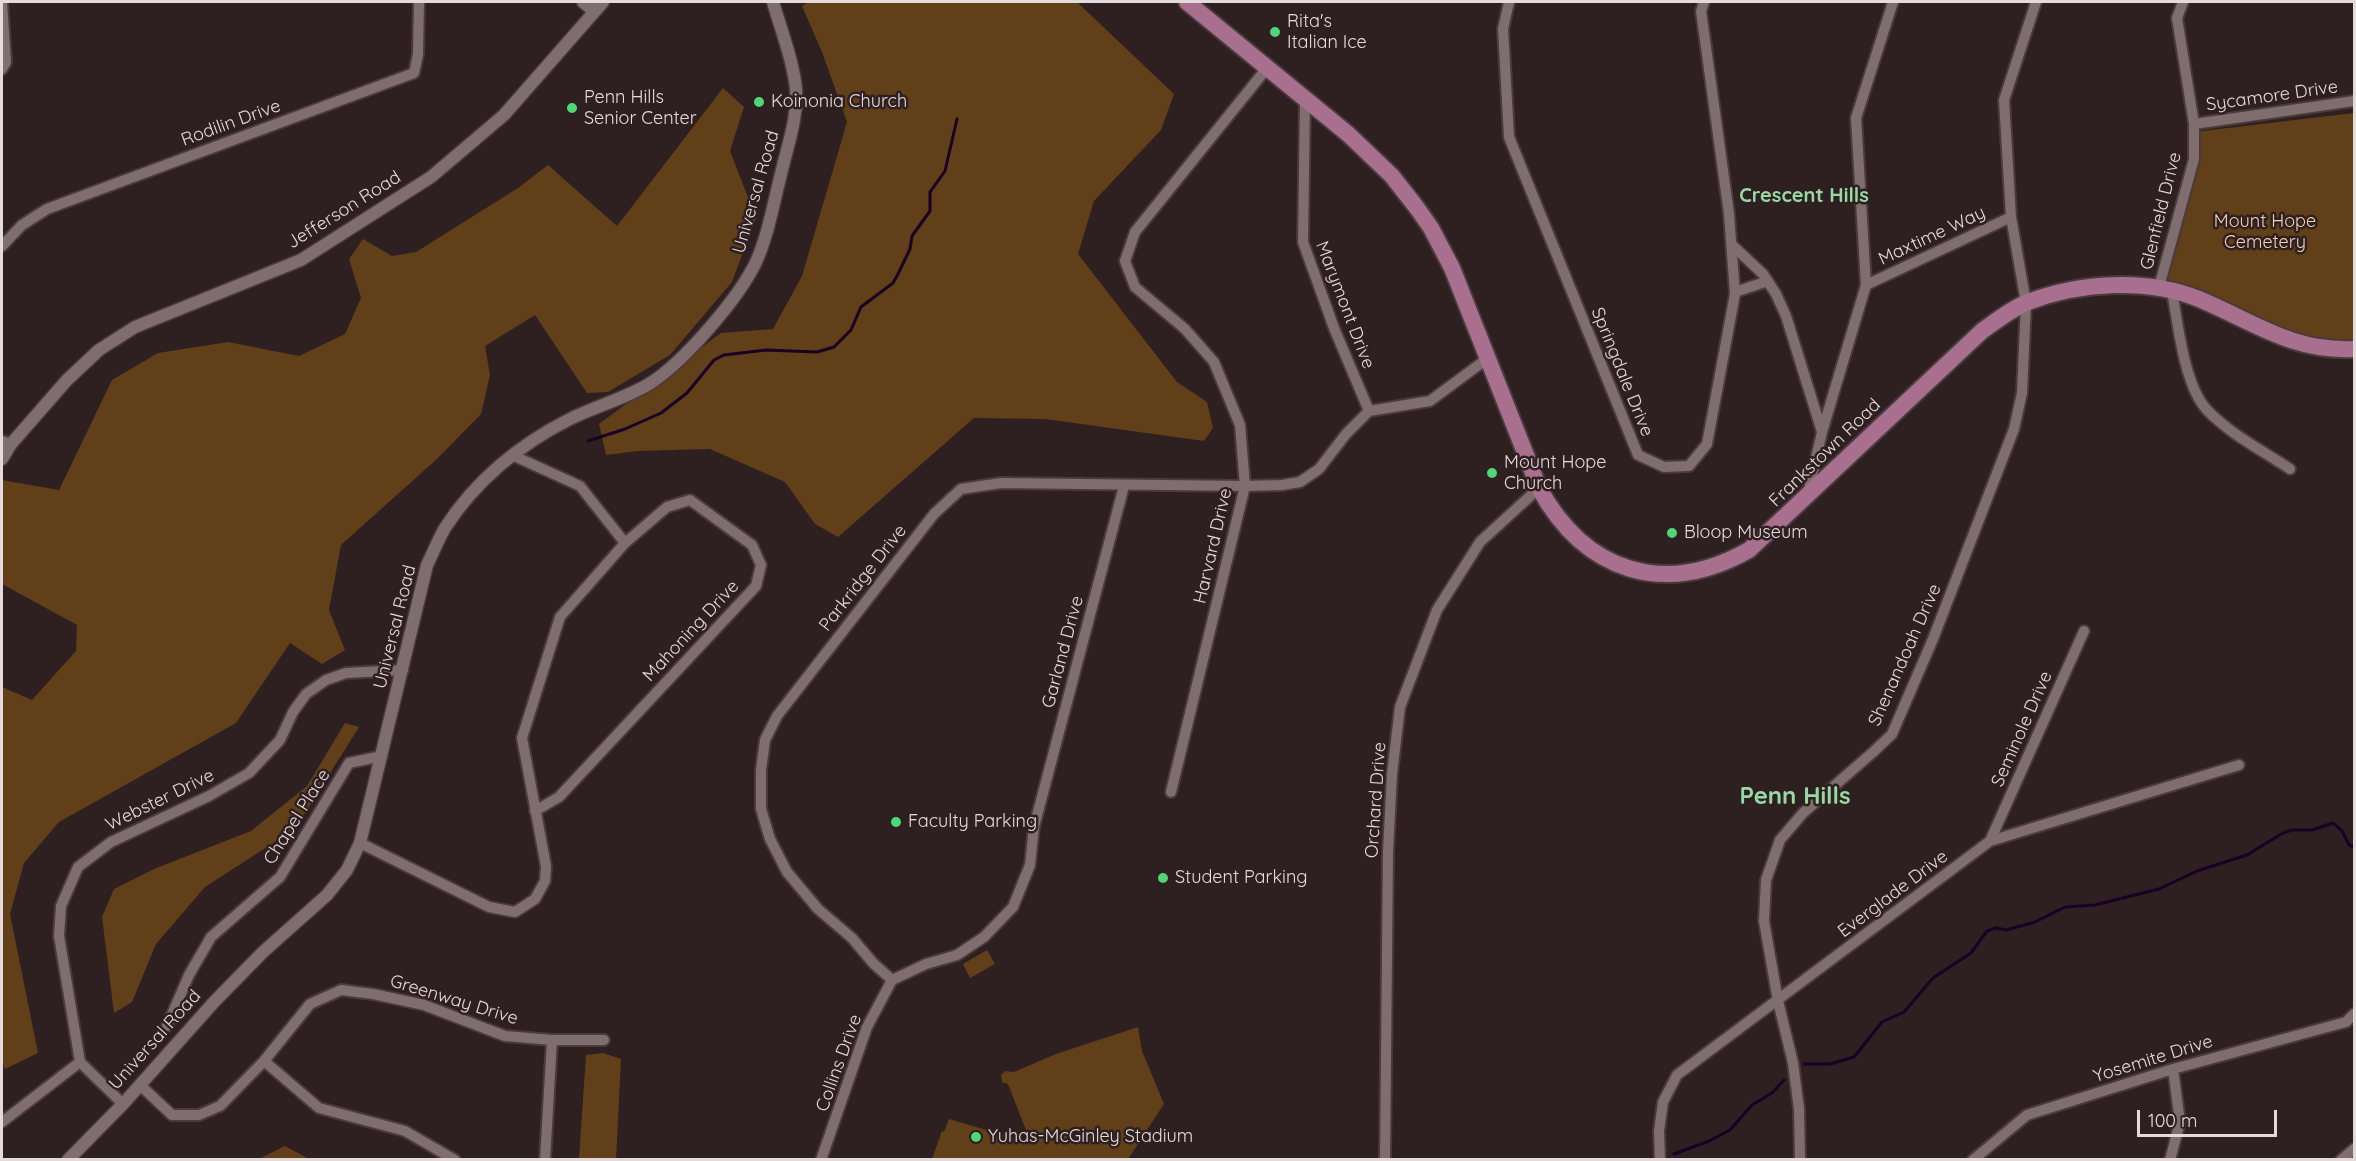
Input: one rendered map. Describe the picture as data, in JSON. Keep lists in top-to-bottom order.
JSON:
{
  "streets": {
    "main road": ["Frankstown Road"],
    "street": [
      "Sycamore Drive",
      "Rodilin Drive",
      "Universal Road",
      "Jefferson Road",
      "Glenfield Drive",
      "Maxtime Way",
      "Marymont Drive",
      "Springdale Drive",
      "Harvard Drive",
      "Parkridge Drive",
      "Mahoning Drive",
      "Garland Drive",
      "Shenandoah Drive",
      "Seminole Drive",
      "Webster Drive",
      "Orchard Drive",
      "Chapel Place",
      "Everglade Drive",
      "Greenway Drive",
      "Yosemite Drive",
      "Collins Drive"
    ]
  },
  "crossings": [
    ["Sycamore Drive", "Glenfield Drive"],
    ["Universal Road", "Webster Drive"],
    ["Universal Road", "Chapel Place"],
    ["Universal Road", "Greenway Drive"],
    ["Glenfield Drive", "Frankstown Road"],
    ["Maxtime Way", "Shenandoah Drive"],
    ["Marymont Drive", "Frankstown Road"],
    ["Marymont Drive", "Parkridge Drive"],
    ["Frankstown Road", "Harvard Drive"],
    ["Frankstown Road", "Shenandoah Drive"],
    ["Frankstown Road", "Orchard Drive"],
    ["Harvard Drive", "Parkridge Drive"],
    ["Parkridge Drive", "Garland Drive"],
    ["Parkridge Drive", "Collins Drive"],
    ["Garland Drive", "Collins Drive"],
    ["Shenandoah Drive", "Everglade Drive"],
    ["Seminole Drive", "Everglade Drive"]
  ],
  "districts": ["Crescent Hills", "Penn Hills"],
  "parks": ["Mount Hope Cemetery"],
  "places": [
    "Rita's Italian Ice",
    "Koinonia Church",
    "Penn Hills Senior Center",
    "Mount Hope Church",
    "Bloop Museum",
    "Faculty Parking",
    "Student Parking",
    "Yuhas-McGinley Stadium"
  ],
  "scale_bar": "100 m"
}
